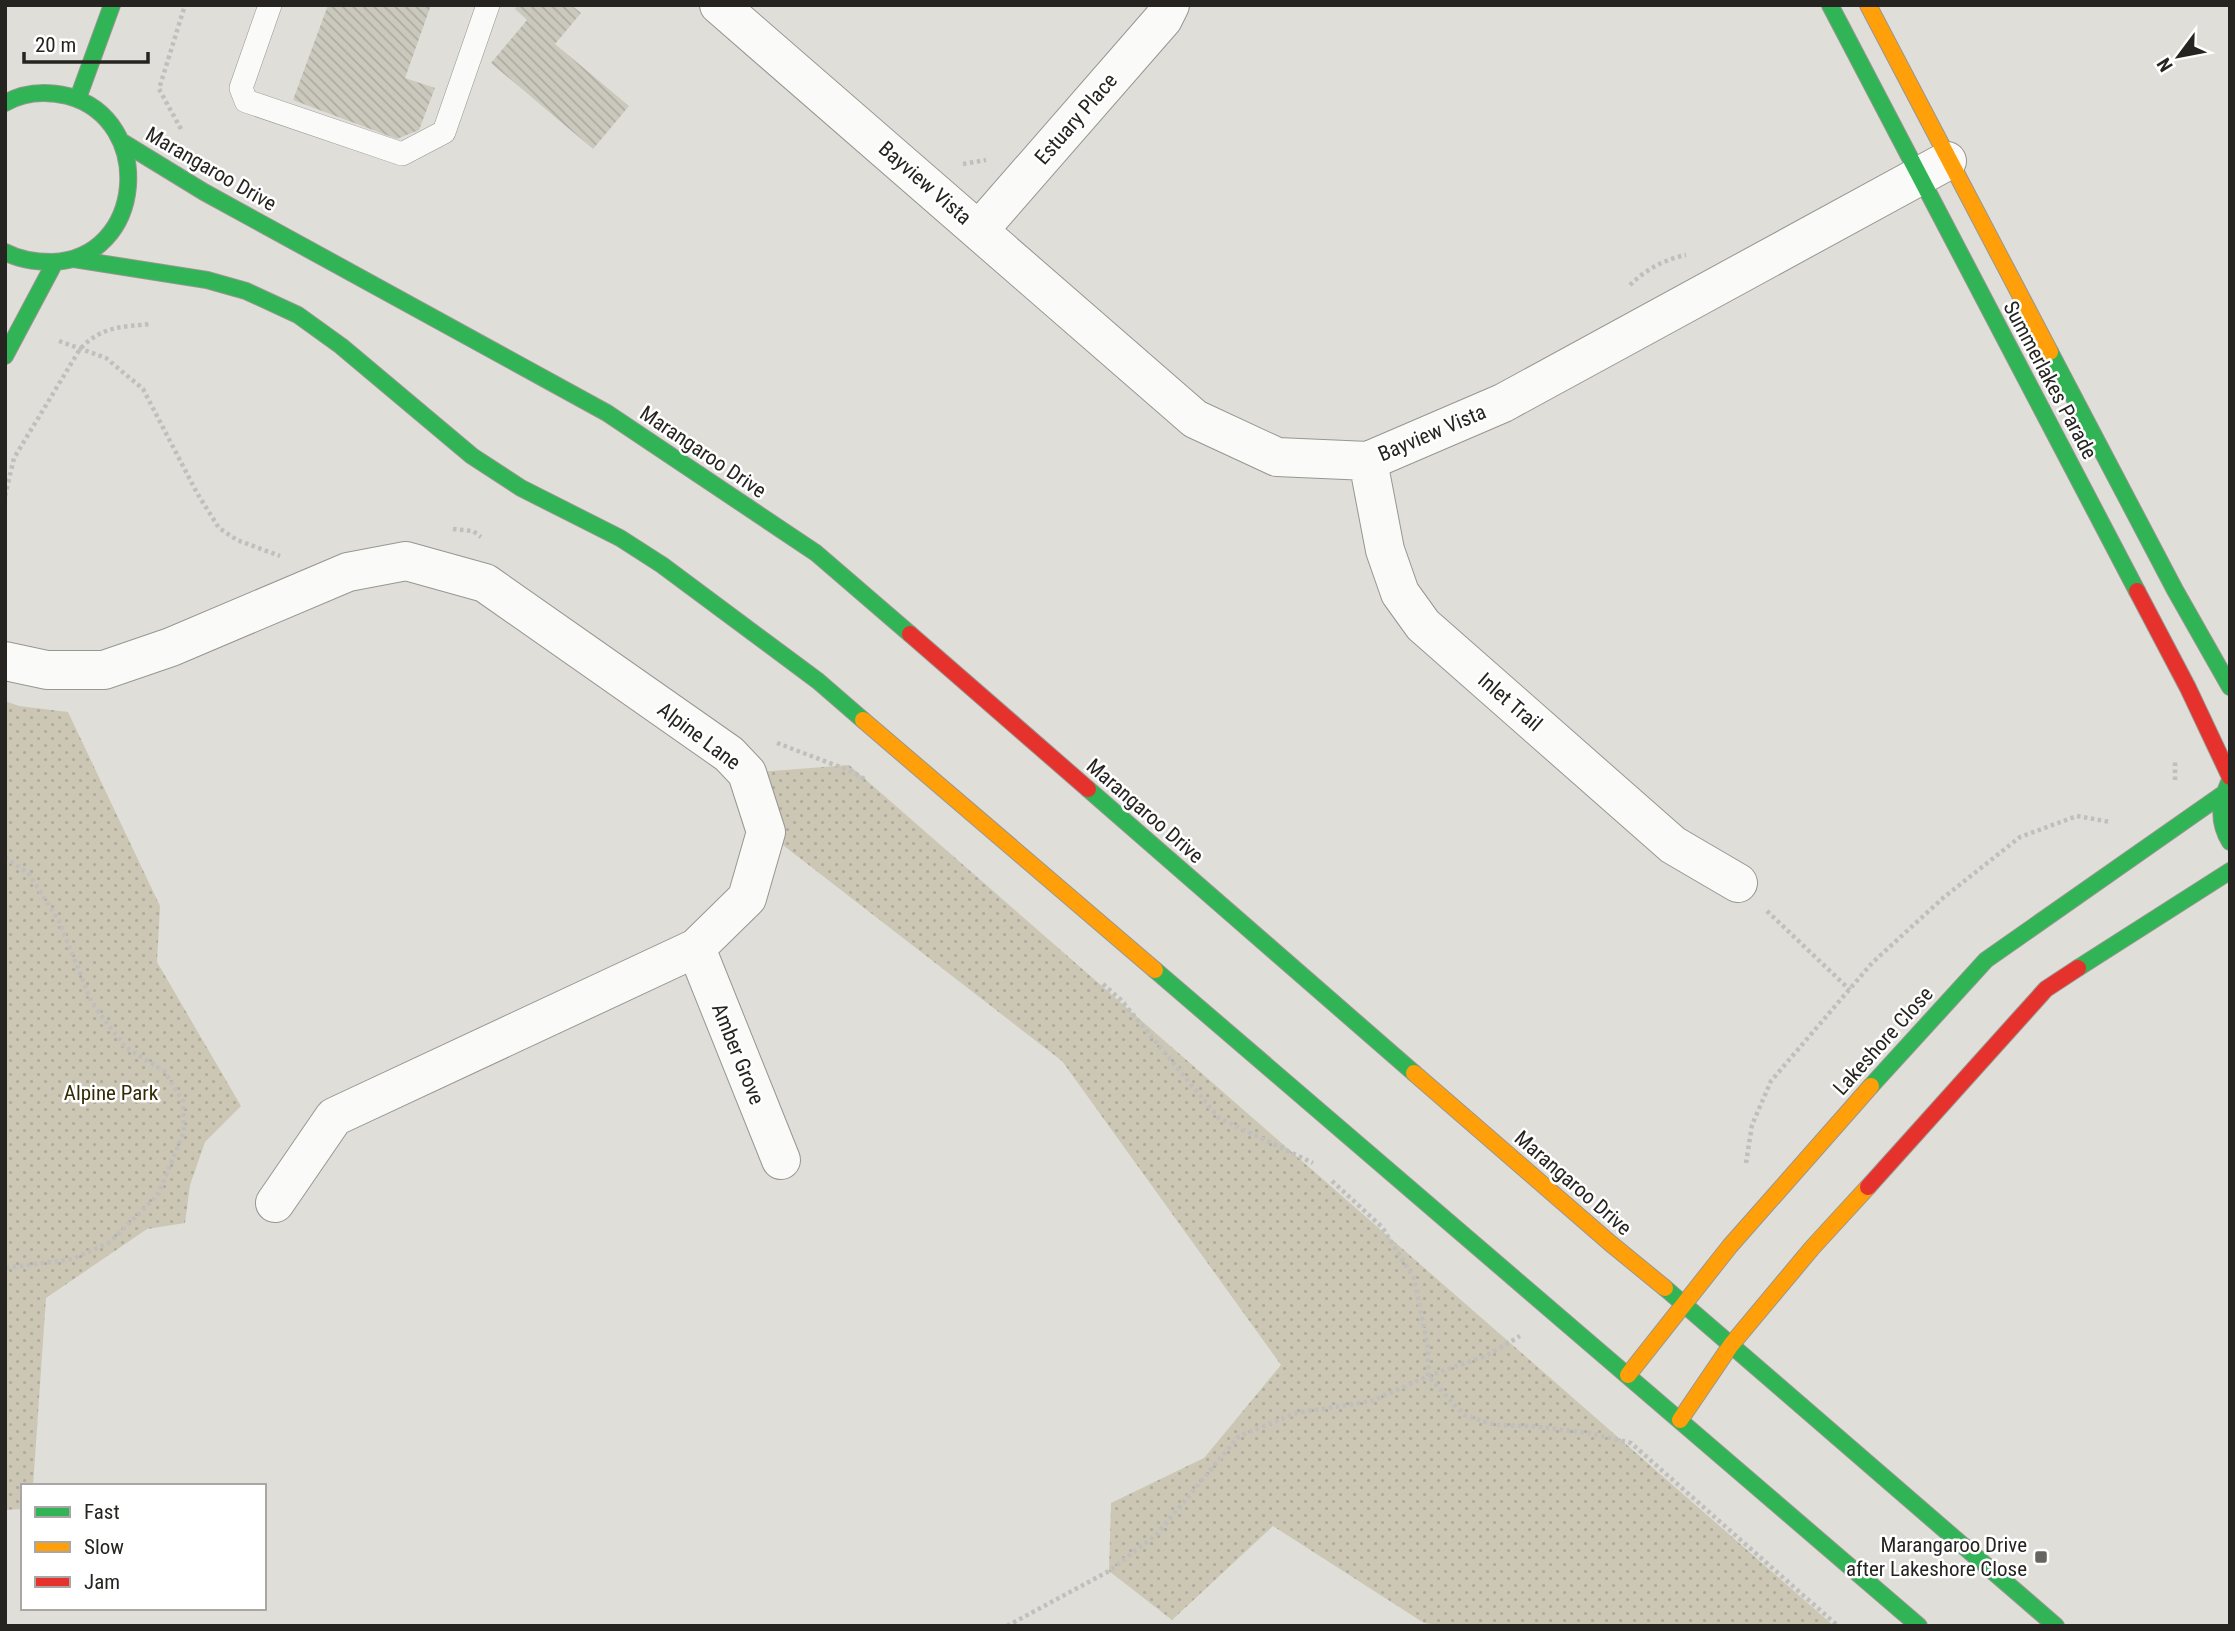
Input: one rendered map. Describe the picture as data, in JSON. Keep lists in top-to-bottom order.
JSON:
{
  "streets": {
    "main road": ["Marangaroo Drive", "Summerlakes Parade", "Lakeshore Close"],
    "street": [
      "Estuary Place",
      "Bayview Vista",
      "Inlet Trail",
      "Alpine Lane",
      "Amber Grove"
    ]
  },
  "crossings": [
    ["Estuary Place", "Bayview Vista"],
    ["Marangaroo Drive", "Lakeshore Close"],
    ["Bayview Vista", "Summerlakes Parade"],
    ["Bayview Vista", "Inlet Trail"],
    ["Summerlakes Parade", "Lakeshore Close"],
    ["Alpine Lane", "Amber Grove"]
  ],
  "parks": ["Alpine Park"],
  "places": {
    "transit": ["Marangaroo Drive after Lakeshore Close"]
  },
  "legend": ["Fast", "Slow", "Jam"],
  "scale_bar": "20 m",
  "north": "bottom left"
}
